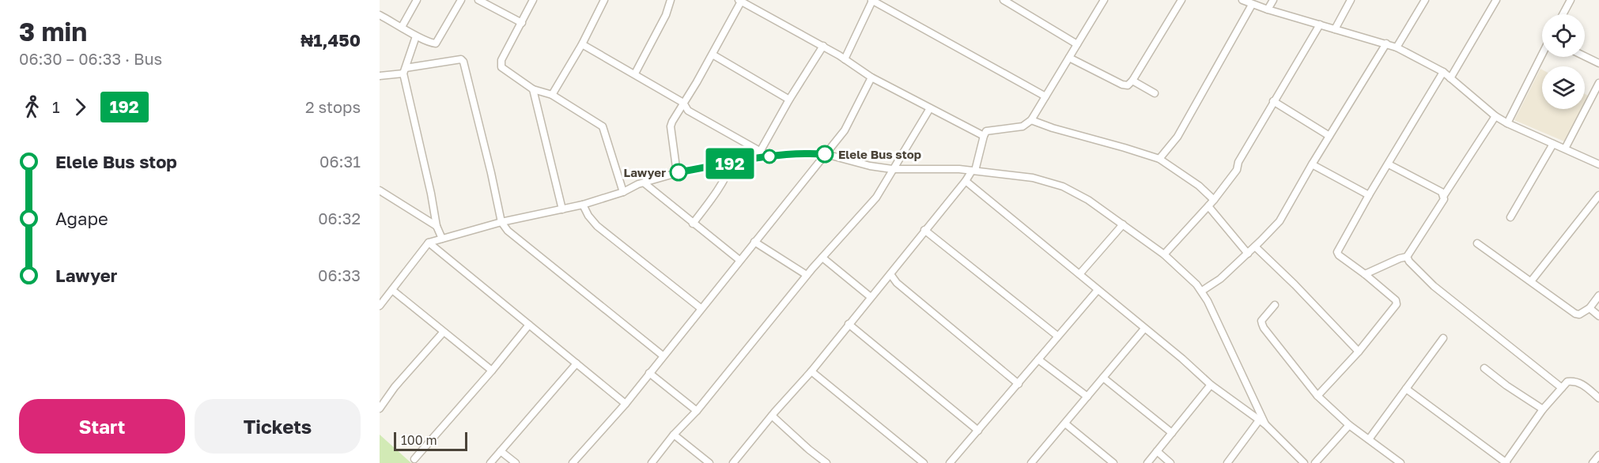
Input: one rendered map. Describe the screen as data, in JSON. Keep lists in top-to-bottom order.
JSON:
{
  "places": ["Elele Bus stop", "Lawyer"],
  "lines": ["bus line 192"],
  "scale_bar": "100 m",
  "page": {
    "heading": ["3 min", "06:30 – 06:33 · Bus", "₦1,450"],
    "on_map": "192",
    "legs": ["1", "192", "2 stops"],
    "list": [
      {
        "name": "Elele Bus stop",
        "value": "06:31"
      },
      {
        "name": "Agape",
        "value": "06:32"
      },
      {
        "name": "Lawyer",
        "value": "06:33"
      }
    ],
    "buttons": ["Start", "Tickets"],
    "scale": "100 m"
  }
}
